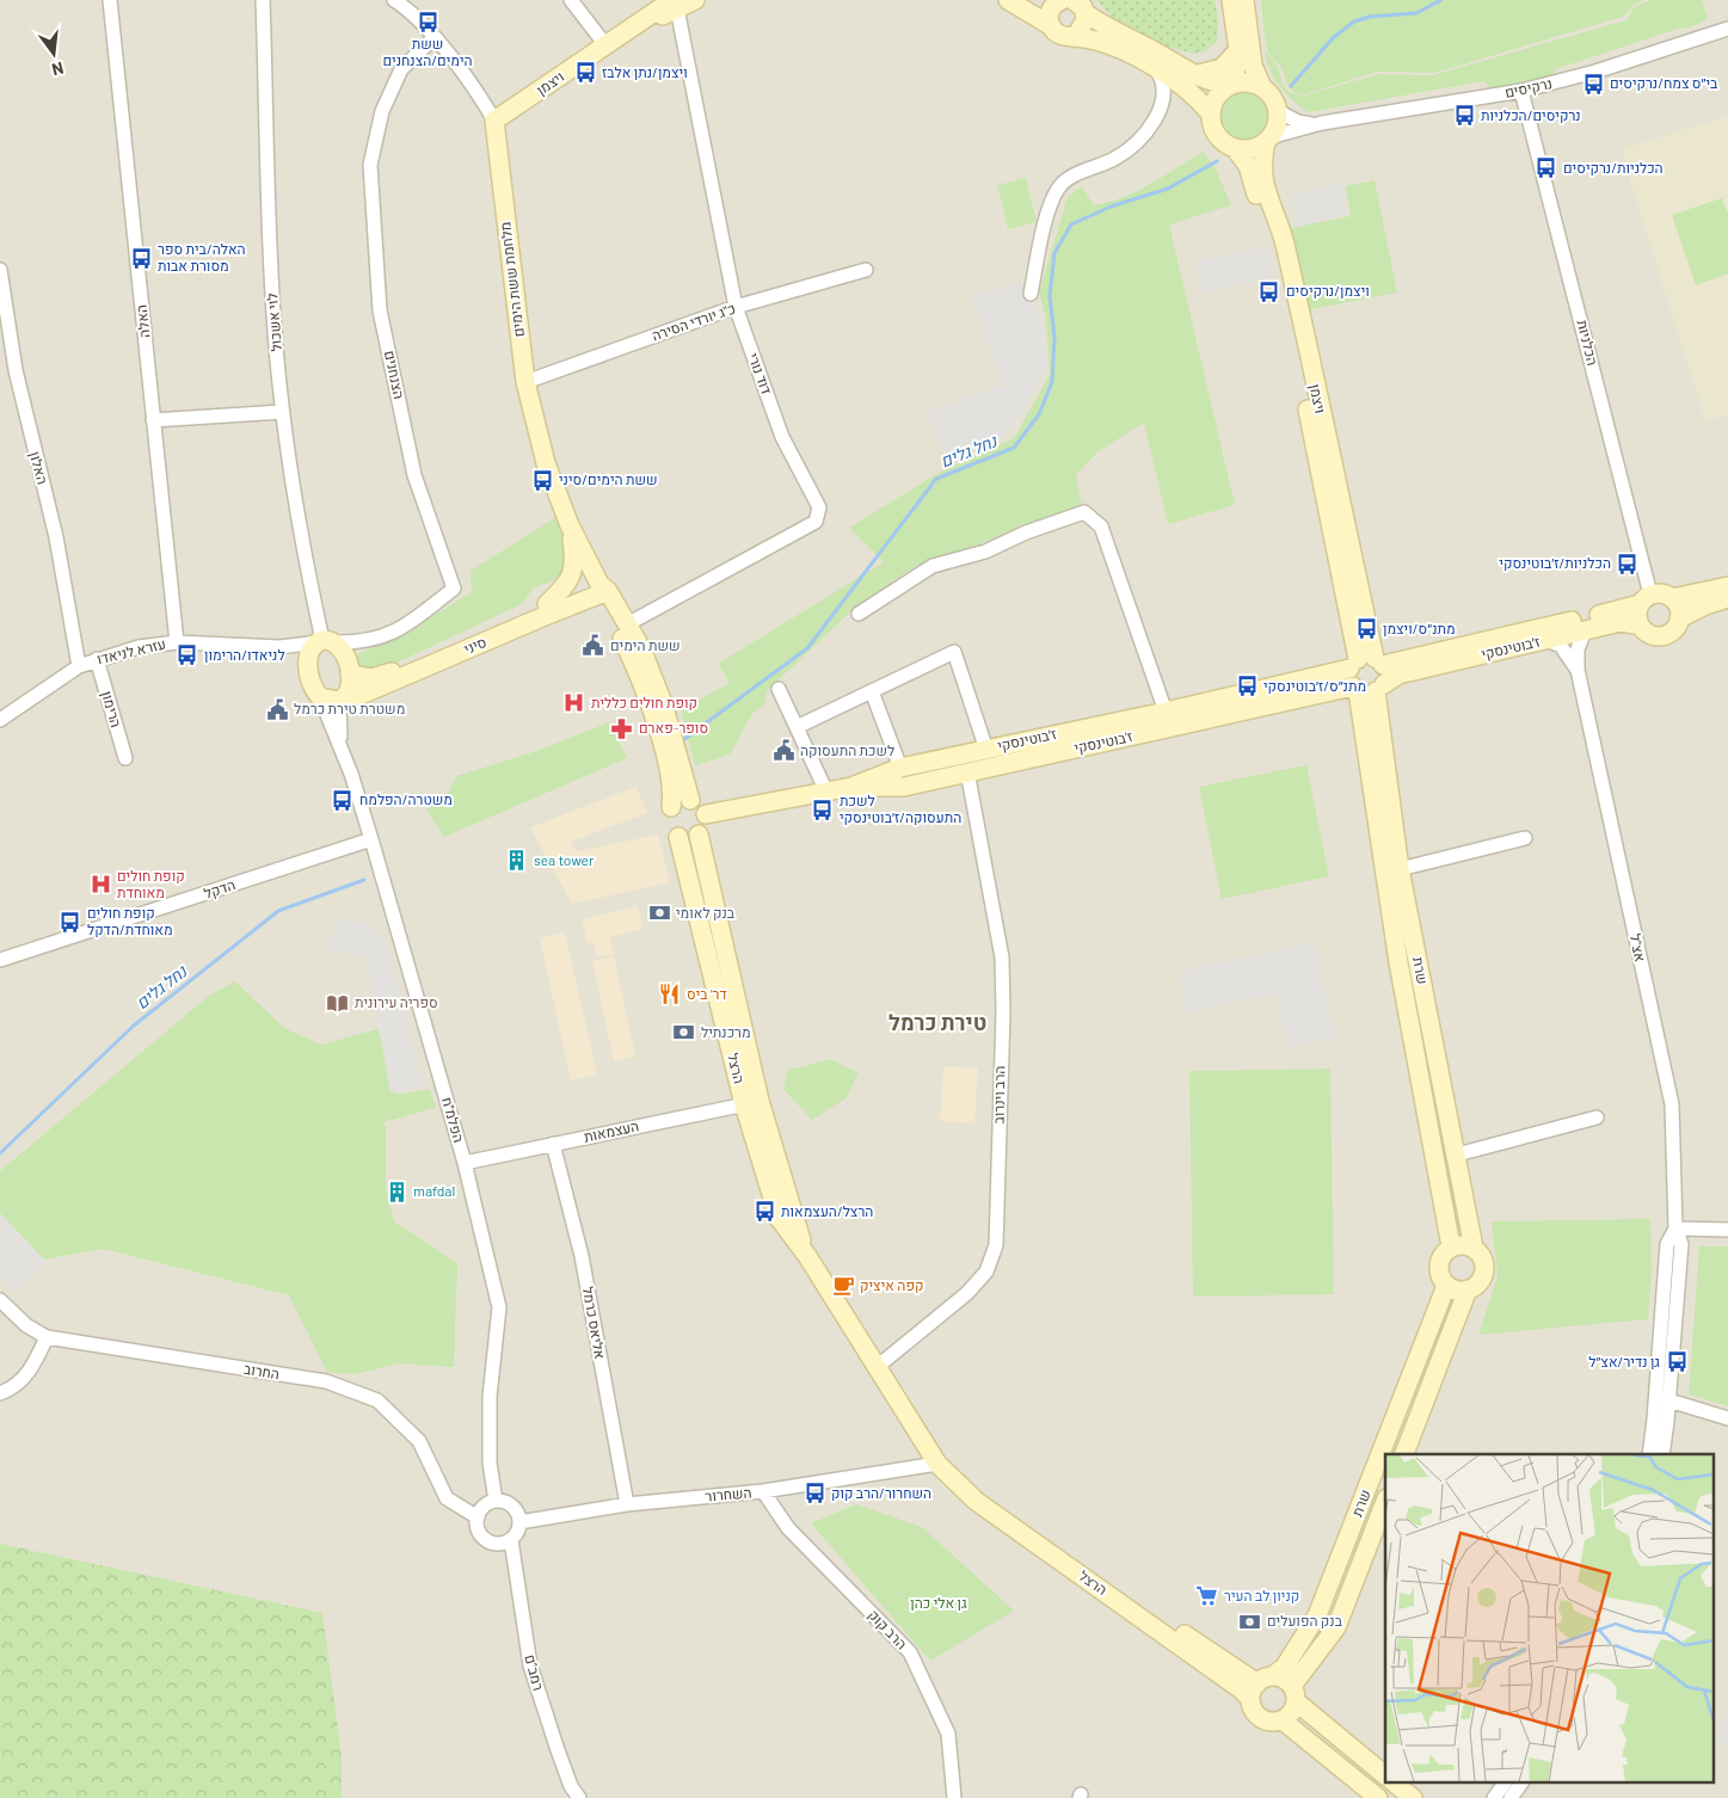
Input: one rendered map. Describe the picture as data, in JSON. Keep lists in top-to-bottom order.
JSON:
{
  "streets": {
    "street": [
      "ויצמן",
      "נרקיסים",
      "מלחמת ששת הימים",
      "האלה",
      "לוי אשכול",
      "כ\"ג יורדי הסירה",
      "הכלניות",
      "דוד נורי",
      "הצנחנים",
      "האלון",
      "סיני",
      "ז׳בוטינסקי",
      "עזרא לניאדו",
      "הרימון",
      "ז'בוטינסקי",
      "הדקל",
      "אצ\"ל",
      "שרת",
      "הרצל",
      "הרב וינרוב",
      "הפלמ\"ח",
      "העצמאות",
      "אליאס כרמל",
      "החרוב",
      "השחרור",
      "הרב קוק",
      "רמב\"ם"
    ]
  },
  "crossings": [
    ["ויצמן", "נרקיסים"],
    ["ויצמן", "מלחמת ששת הימים"],
    ["ויצמן", "דוד נורי"],
    ["ויצמן", "ז׳בוטינסקי"],
    ["ויצמן", "ז'בוטינסקי"],
    ["ויצמן", "שרת"],
    ["נרקיסים", "הכלניות"],
    ["מלחמת ששת הימים", "כ\"ג יורדי הסירה"],
    ["מלחמת ששת הימים", "דוד נורי"],
    ["מלחמת ששת הימים", "הצנחנים"],
    ["מלחמת ששת הימים", "סיני"],
    ["מלחמת ששת הימים", "ז׳בוטינסקי"],
    ["מלחמת ששת הימים", "הרצל"],
    ["האלה", "עזרא לניאדו"],
    ["לוי אשכול", "הצנחנים"],
    ["לוי אשכול", "סיני"],
    ["לוי אשכול", "עזרא לניאדו"],
    ["לוי אשכול", "הפלמ\"ח"],
    ["כ\"ג יורדי הסירה", "דוד נורי"],
    ["הכלניות", "ז׳בוטינסקי"],
    ["הצנחנים", "סיני"],
    ["הצנחנים", "עזרא לניאדו"],
    ["הצנחנים", "הפלמ\"ח"],
    ["האלון", "עזרא לניאדו"],
    ["סיני", "עזרא לניאדו"],
    ["סיני", "הפלמ\"ח"],
    ["ז׳בוטינסקי", "ז'בוטינסקי"],
    ["ז׳בוטינסקי", "אצ\"ל"],
    ["ז׳בוטינסקי", "שרת"],
    ["ז׳בוטינסקי", "הרצל"],
    ["עזרא לניאדו", "הרימון"],
    ["עזרא לניאדו", "הפלמ\"ח"],
    ["ז'בוטינסקי", "שרת"],
    ["ז'בוטינסקי", "הרב וינרוב"],
    ["הדקל", "הפלמ\"ח"],
    ["שרת", "הרצל"],
    ["הרצל", "הרב וינרוב"],
    ["הרצל", "העצמאות"],
    ["הרצל", "השחרור"],
    ["הפלמ\"ח", "העצמאות"],
    ["הפלמ\"ח", "החרוב"],
    ["הפלמ\"ח", "השחרור"],
    ["הפלמ\"ח", "רמב\"ם"],
    ["העצמאות", "אליאס כרמל"],
    ["אליאס כרמל", "השחרור"],
    ["החרוב", "השחרור"],
    ["החרוב", "רמב\"ם"],
    ["השחרור", "הרב קוק"],
    ["השחרור", "רמב\"ם"]
  ],
  "districts": ["טירת כרמל"],
  "water": ["נחל גלים"],
  "parks": ["גן אלי כהן"],
  "places": {
    "bus stop": [
      "ששת הימים/הצנחנים",
      "ויצמן/נתן אלבז",
      "בי״ס צמח/נרקיסים",
      "נרקיסים/הכלניות",
      "הכלניות/נרקיסים",
      "האלה/בית ספר מסורת אבות",
      "ויצמן/נרקיסים",
      "ששת הימים/סיני",
      "הכלניות/ז׳בוטינסקי",
      "מתנ״ס/ויצמן",
      "לניאדו/הרימון",
      "מתנ״ס/ז׳בוטינסקי",
      "משטרה/הפלמח",
      "לשכת התעסוקה/ז׳בוטינסקי",
      "קופת חולים מאוחדת/הדקל",
      "הרצל/העצמאות",
      "גן נדיר/אצ״ל",
      "השחרור/הרב קוק"
    ],
    "public building": ["ששת הימים", "משטרת טירת כרמל", "לשכת התעסוקה"],
    "hospital": ["קופת חולים כללית", "קופת חולים מאוחדת"],
    "pharmacy": ["סופר-פארם"],
    "building": ["sea tower", "mafdal"],
    "bank": ["בנק לאומי", "מרכנתיל", "בנק הפועלים"],
    "restaurant": ["דר' ביס"],
    "library": ["ספריה עירונית"],
    "cafe": ["קפה איציק"],
    "supermarket": ["קניון לב העיר"]
  },
  "north": "bottom"
}
